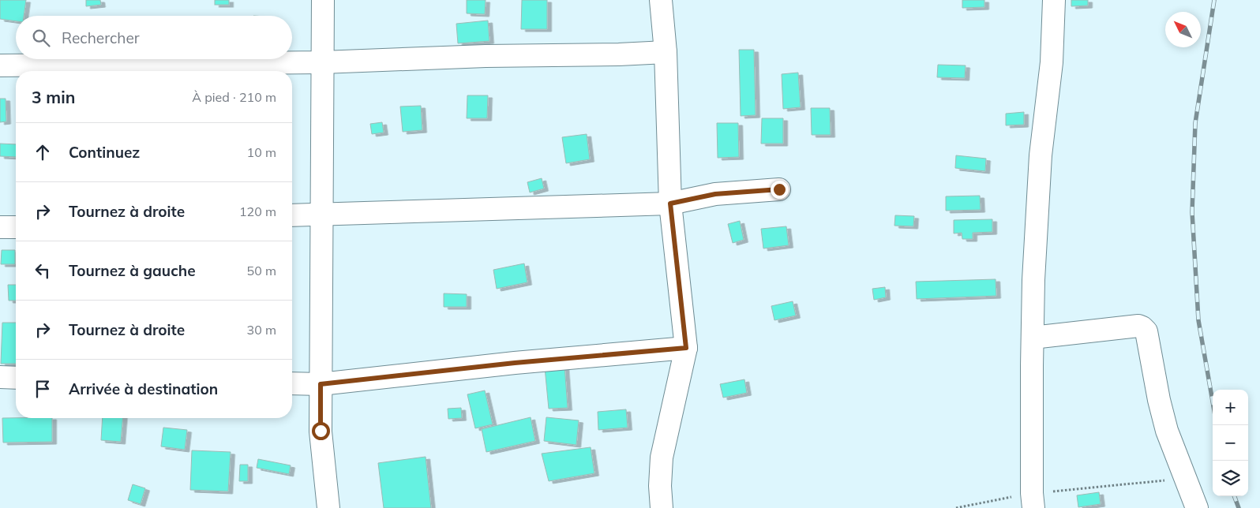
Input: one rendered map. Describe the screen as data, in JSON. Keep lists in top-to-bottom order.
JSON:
{
  "north": "top left",
  "page": {
    "search": "Rechercher",
    "heading": ["3 min", "À pied · 210 m"],
    "list": [
      ["Continuez", "10 m"],
      ["Tournez à droite", "120 m"],
      ["Tournez à gauche", "50 m"],
      ["Tournez à droite", "30 m"],
      "Arrivée à destination"
    ],
    "map_buttons": ["+", "−"]
  }
}
